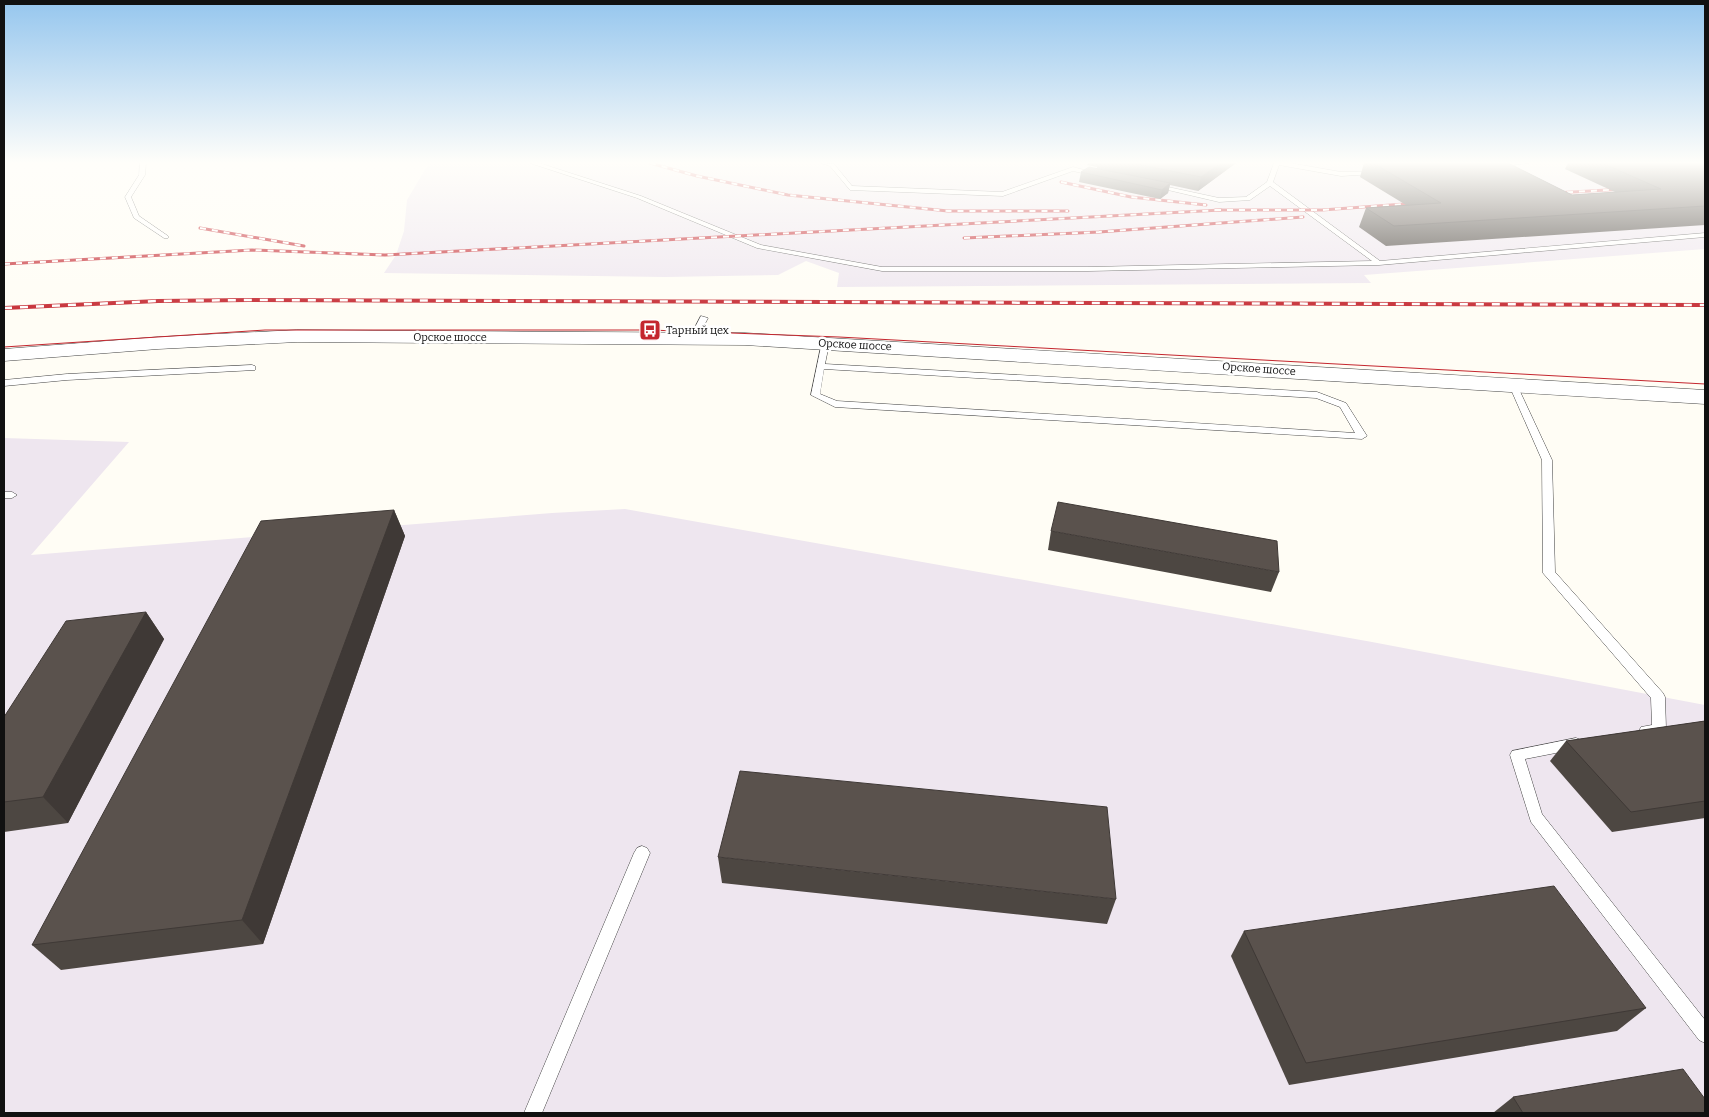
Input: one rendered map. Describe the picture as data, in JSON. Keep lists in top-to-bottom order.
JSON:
{
  "streets": {
    "street": ["Орское шоссе"]
  },
  "places": {
    "bus stop": ["Тарный цех"]
  }
}
